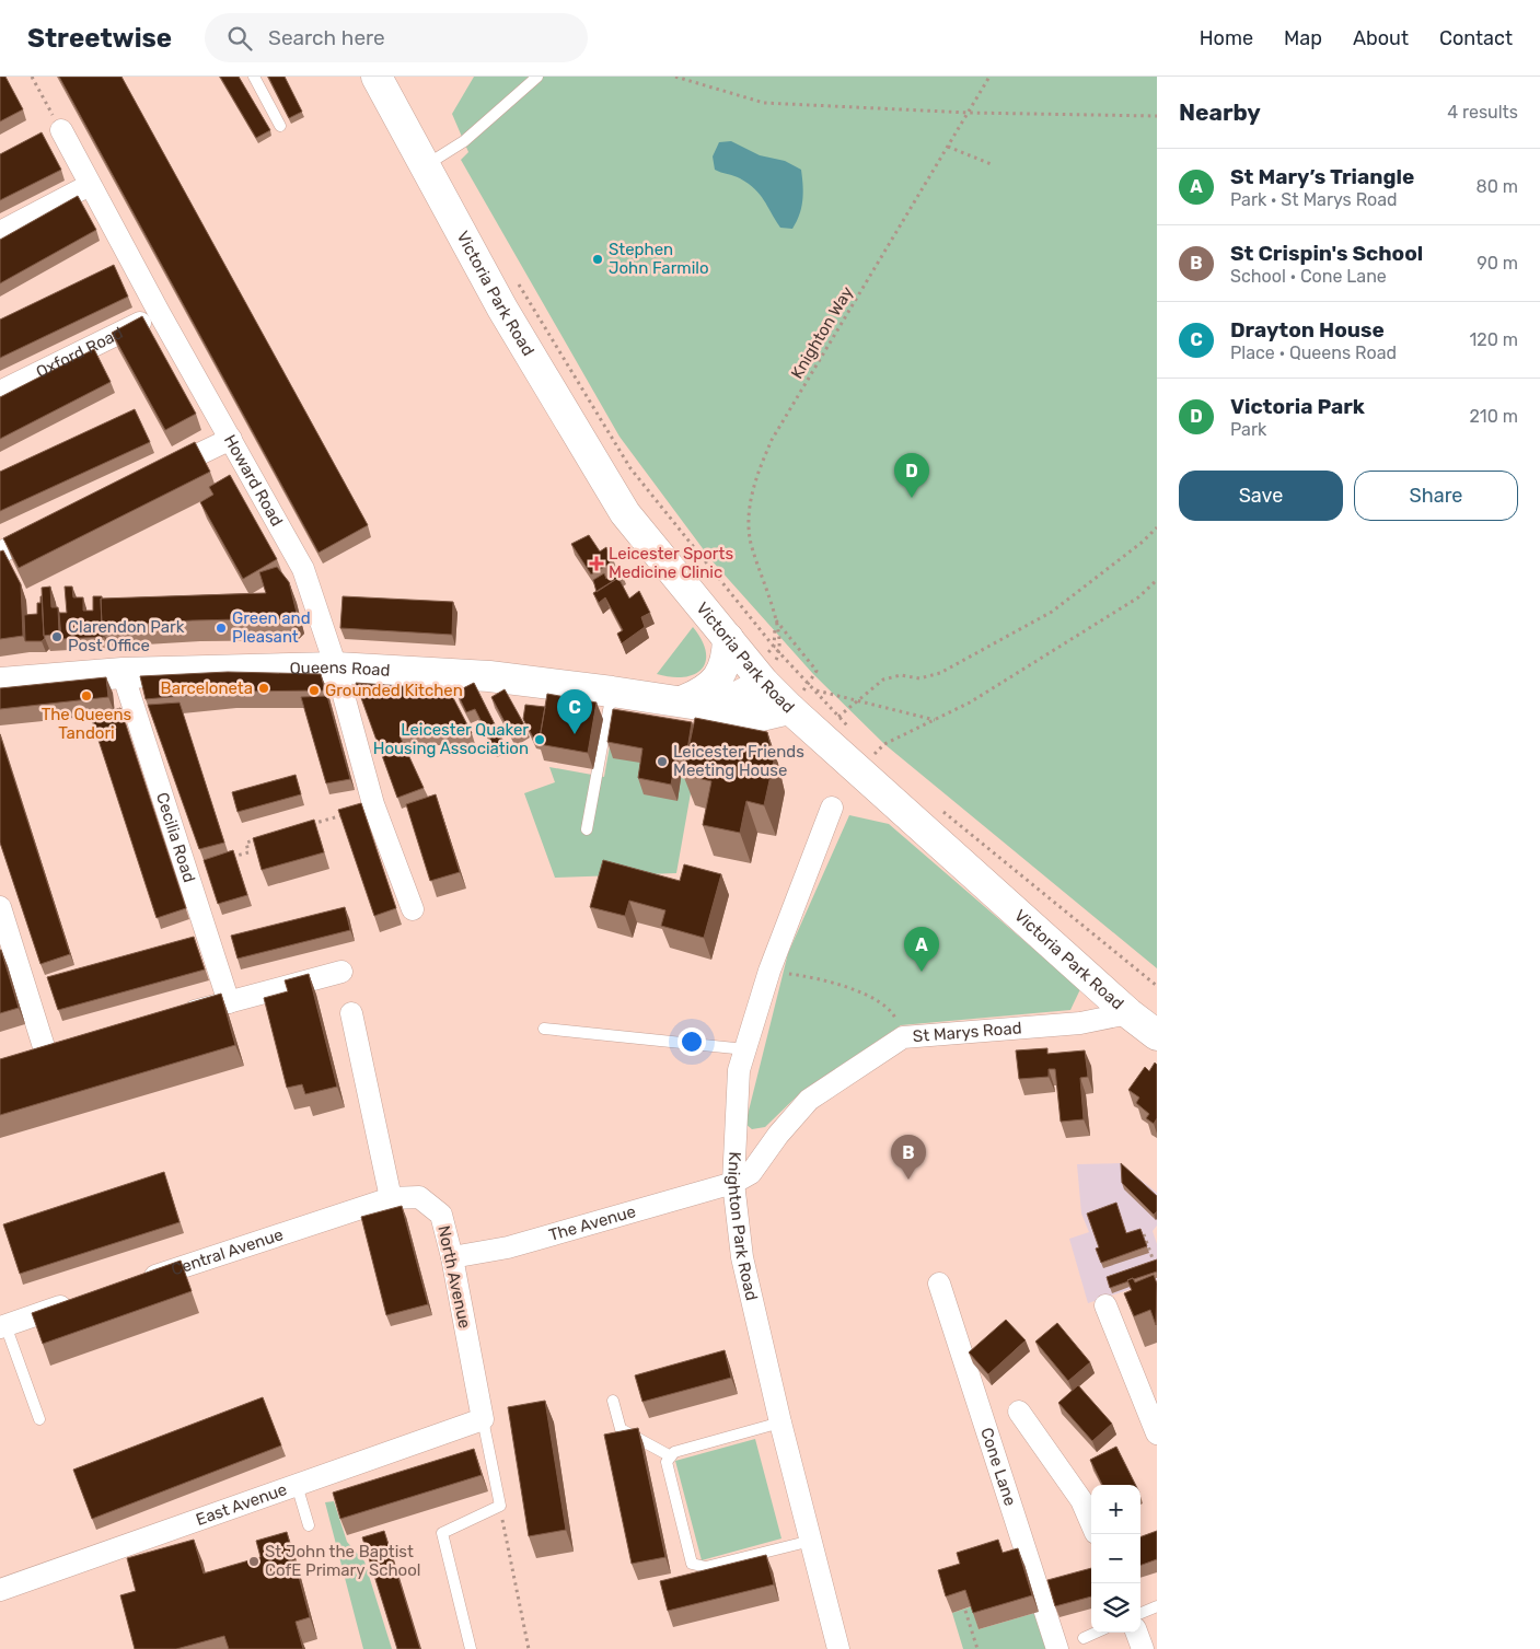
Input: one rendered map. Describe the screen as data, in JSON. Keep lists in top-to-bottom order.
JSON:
{
  "streets": {
    "main road": ["Victoria Park Road", "Queens Road"],
    "street": [
      "Oxford Road",
      "Howard Road",
      "Cecilia Road",
      "St Marys Road",
      "The Avenue",
      "Knighton Park Road",
      "Central Avenue",
      "North Avenue",
      "Cone Lane",
      "East Avenue"
    ],
    "path": ["Knighton Way"]
  },
  "crossings": [
    ["Victoria Park Road", "Queens Road"],
    ["Victoria Park Road", "St Marys Road"],
    ["Oxford Road", "Howard Road"],
    ["Howard Road", "Queens Road"],
    ["Queens Road", "Cecilia Road"],
    ["St Marys Road", "The Avenue"],
    ["St Marys Road", "Knighton Park Road"],
    ["The Avenue", "Knighton Park Road"],
    ["The Avenue", "North Avenue"],
    ["Central Avenue", "North Avenue"],
    ["North Avenue", "East Avenue"]
  ],
  "places": {
    "other": [
      "Stephen John Farmilo",
      "Green and Pleasant",
      "Clarendon Park Post Office",
      "Barceloneta",
      "Grounded Kitchen",
      "The Queens Tandori",
      "Leicester Quaker Housing Association",
      "Leicester Friends Meeting House",
      "St John the Baptist CofE Primary School"
    ],
    "health": ["Leicester Sports Medicine Clinic"]
  },
  "page": {
    "header": "Streetwise",
    "search": "Search here",
    "nav": [
      "Home",
      "Map",
      "About",
      "Contact"
    ],
    "heading": ["Nearby", "4 results"],
    "list": [
      {
        "mark": "A",
        "name": "St Mary’s Triangle",
        "note": "Park · St Marys Road",
        "value": "80 m"
      },
      {
        "mark": "B",
        "name": "St Crispin's School",
        "note": "School · Cone Lane",
        "value": "90 m"
      },
      {
        "mark": "C",
        "name": "Drayton House",
        "note": "Place · Queens Road",
        "value": "120 m"
      },
      {
        "mark": "D",
        "name": "Victoria Park",
        "note": "Park",
        "value": "210 m"
      }
    ],
    "pins": [
      "D",
      "C",
      "A",
      "B"
    ],
    "buttons": ["Save", "Share"],
    "map_buttons": ["+", "−"]
  }
}
